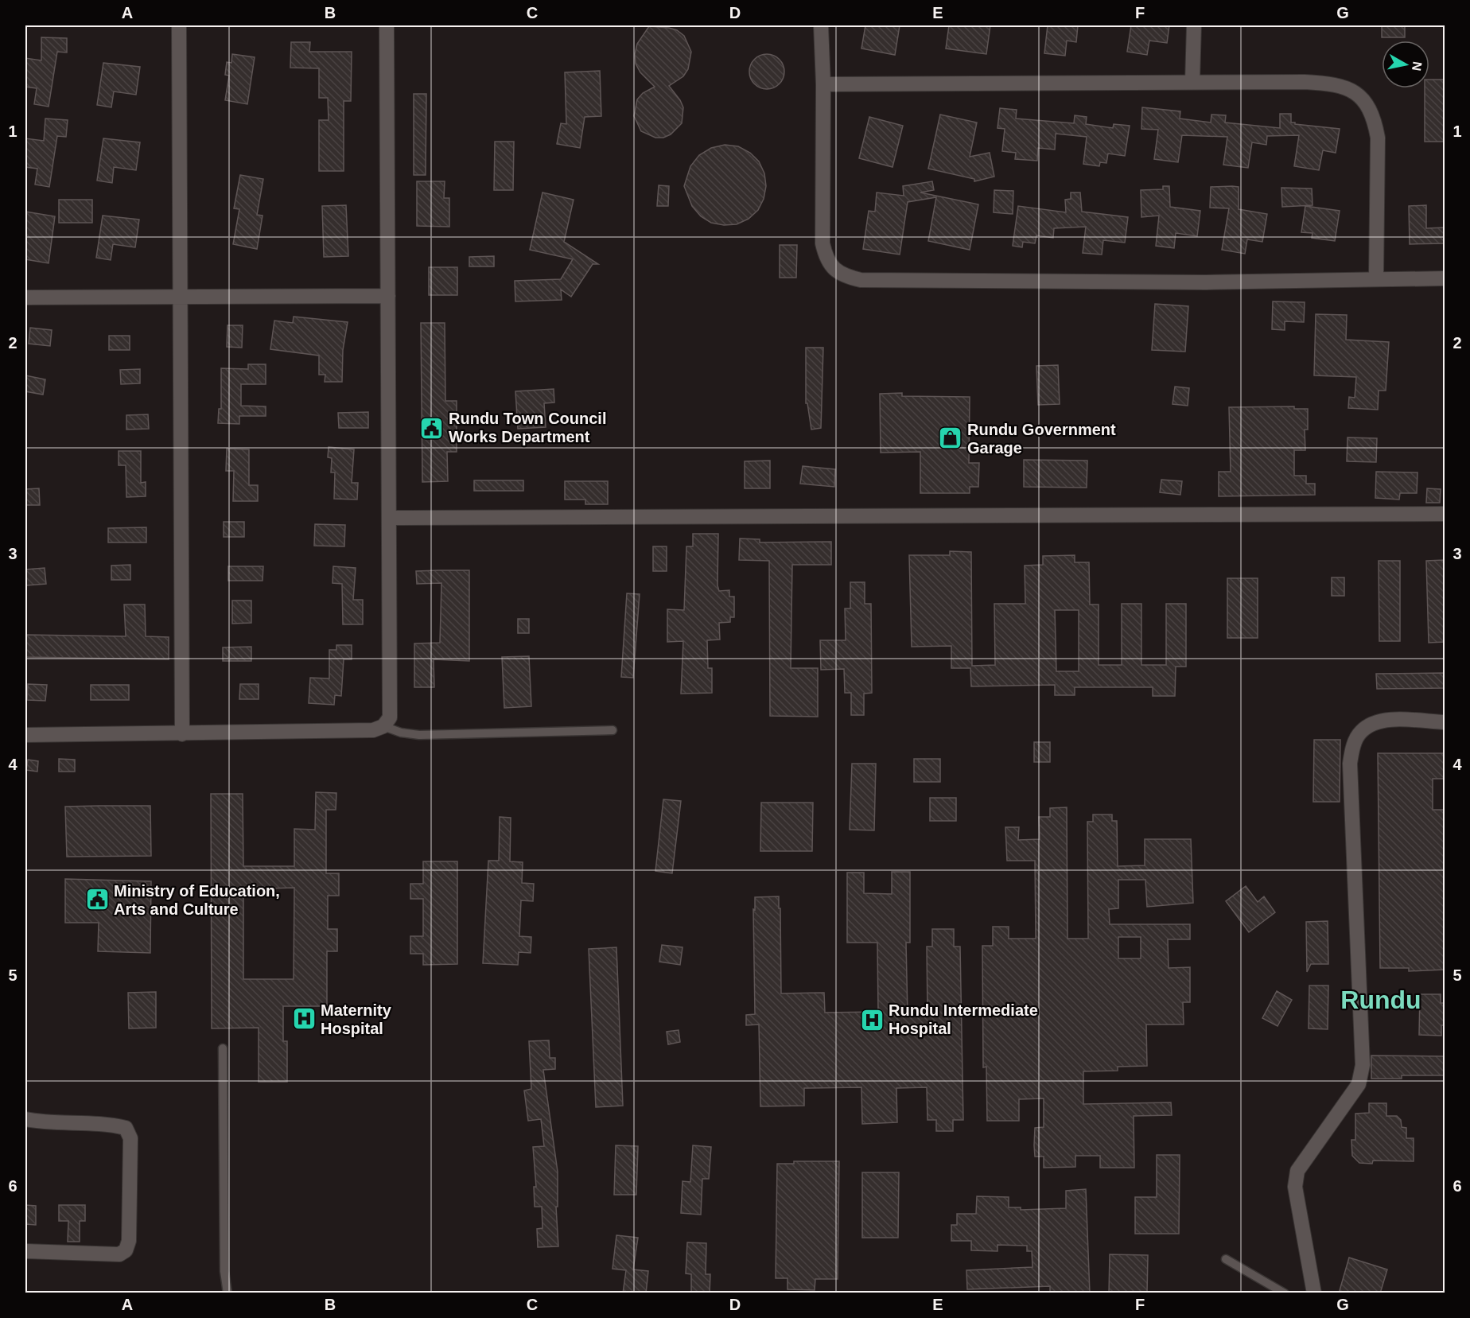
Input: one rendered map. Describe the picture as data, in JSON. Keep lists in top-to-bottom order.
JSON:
{
  "districts": ["Rundu"],
  "places": {
    "public building": ["Rundu Town Council Works Department", "Ministry of Education, Arts and Culture"],
    "shop": ["Rundu Government Garage"],
    "hospital": ["Maternity Hospital", "Rundu Intermediate Hospital"]
  },
  "north": "right",
  "grid": {
    "columns": [
      "A",
      "B",
      "C",
      "D",
      "E",
      "F",
      "G"
    ],
    "rows": [
      "1",
      "2",
      "3",
      "4",
      "5",
      "6"
    ]
  }
}
